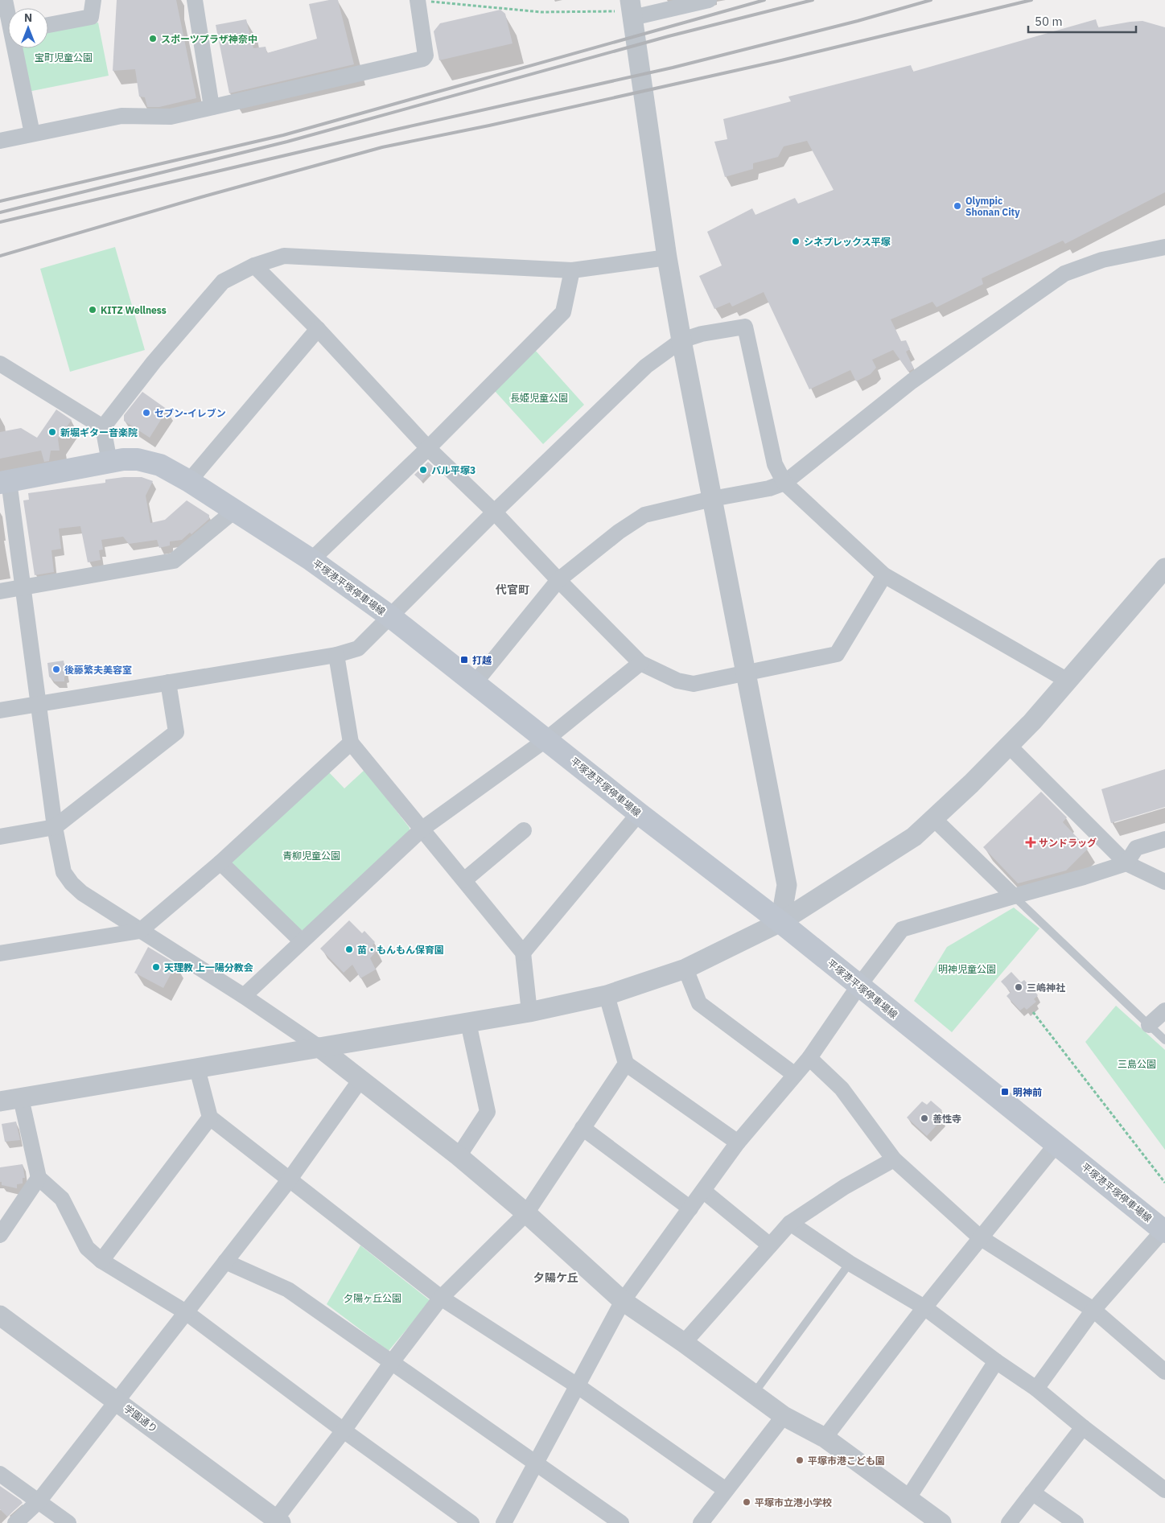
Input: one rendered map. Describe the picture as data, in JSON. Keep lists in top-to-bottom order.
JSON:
{
  "streets": {
    "main road": ["平塚港平塚停車場線"],
    "street": ["学園通り"]
  },
  "districts": ["代官町", "夕陽ケ丘"],
  "parks": [
    "宝町児童公園",
    "長姫児童公園",
    "青柳児童公園",
    "明神児童公園",
    "三島公園",
    "夕陽ヶ丘公園"
  ],
  "places": {
    "other": [
      "スポーツプラザ神奈中",
      "Olympic Shonan City",
      "シネプレックス平塚",
      "KITZ Wellness",
      "セブン-イレブン",
      "新堀ギター音楽院",
      "パル平塚3",
      "後藤繁夫美容室",
      "苗・もんもん保育園",
      "天理教 上一陽分教会",
      "三嶋神社",
      "善性寺",
      "平塚市港こども園",
      "平塚市立港小学校"
    ],
    "transit": ["打越", "明神前"],
    "health": ["サンドラッグ"]
  },
  "scale_bar": "50 m",
  "north": "top"
}
